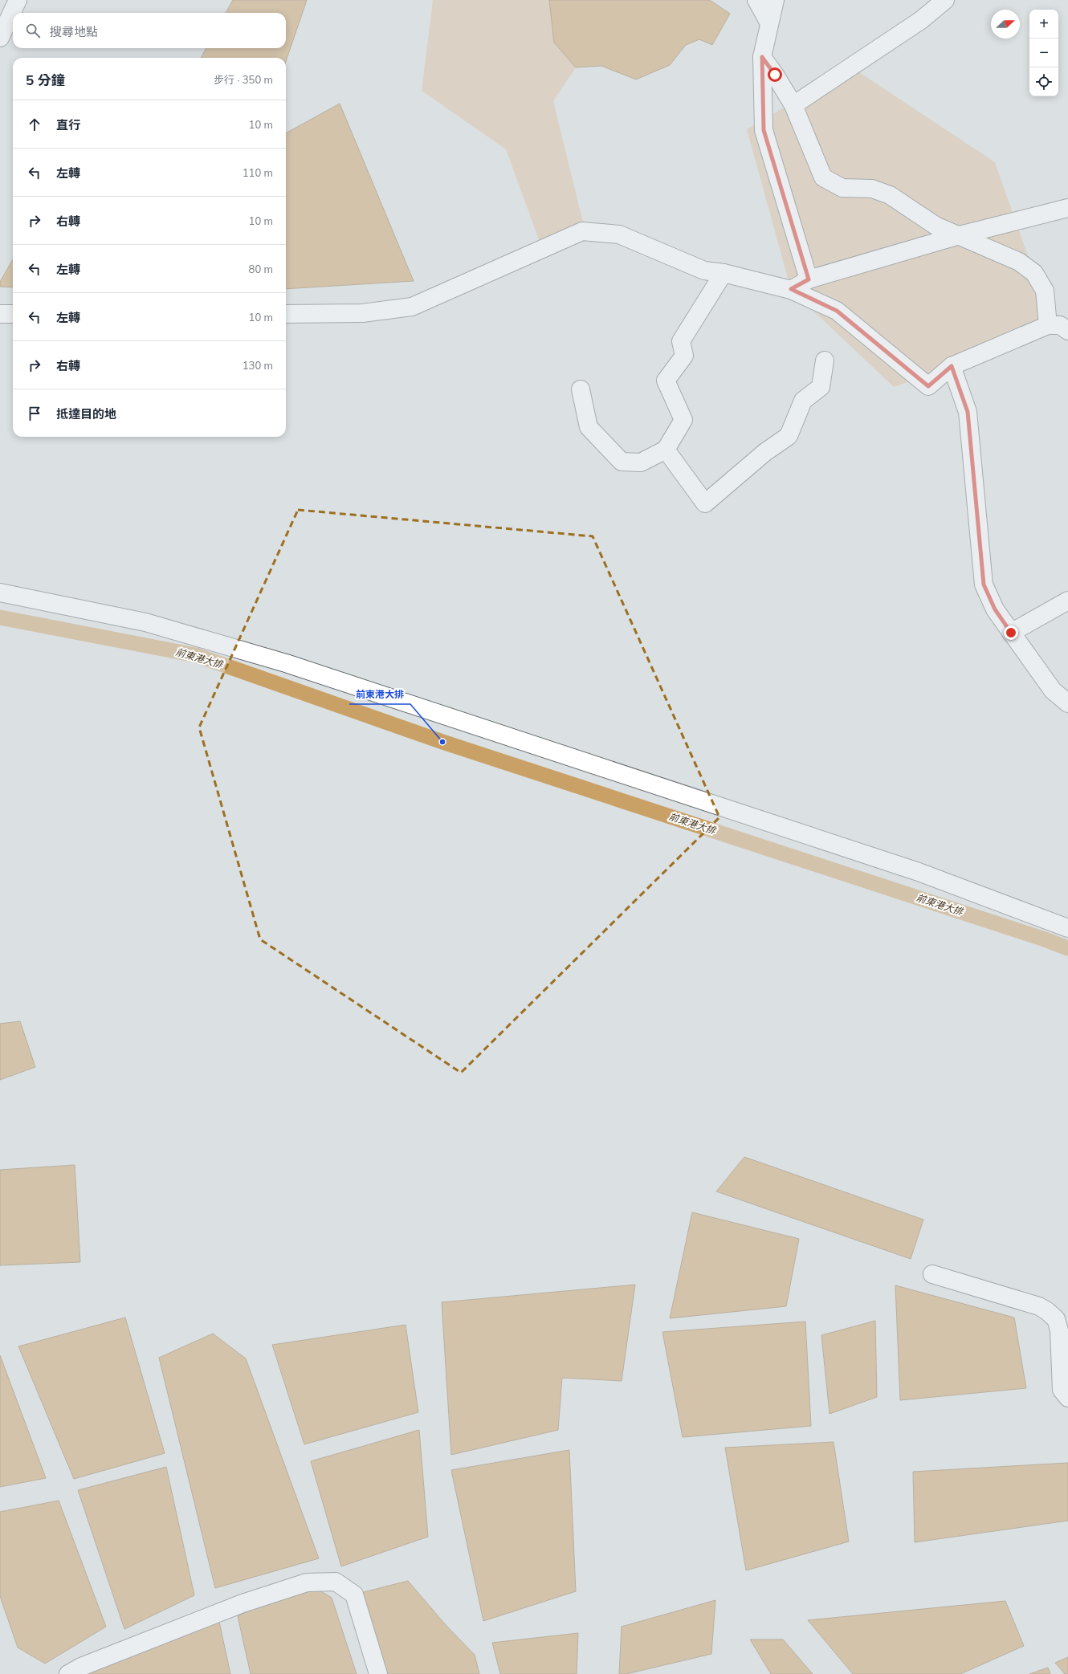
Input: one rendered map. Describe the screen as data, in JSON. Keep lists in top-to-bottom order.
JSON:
{
  "water": ["前東港大排"],
  "places": ["前東港大排"],
  "north": "right",
  "page": {
    "map_buttons": ["+", "−"],
    "search": "搜尋地點",
    "heading": ["5 分鐘", "步行 · 350 m"],
    "list": [
      ["直行", "10 m"],
      ["左轉", "110 m"],
      ["右轉", "10 m"],
      ["左轉", "80 m"],
      ["左轉", "10 m"],
      ["右轉", "130 m"],
      "抵達目的地"
    ]
  }
}
